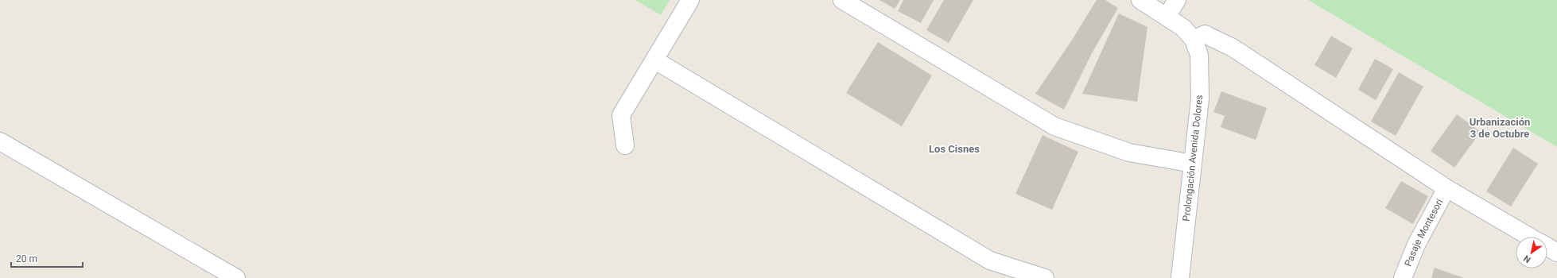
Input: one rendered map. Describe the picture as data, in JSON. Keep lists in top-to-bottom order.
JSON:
{
  "streets": {
    "street": ["Prolongación Avenida Dolores", "Pasaje Montesori"]
  },
  "districts": ["Urbanización 3 de Octubre", "Los Cisnes"],
  "scale_bar": "20 m",
  "north": "bottom left"
}
